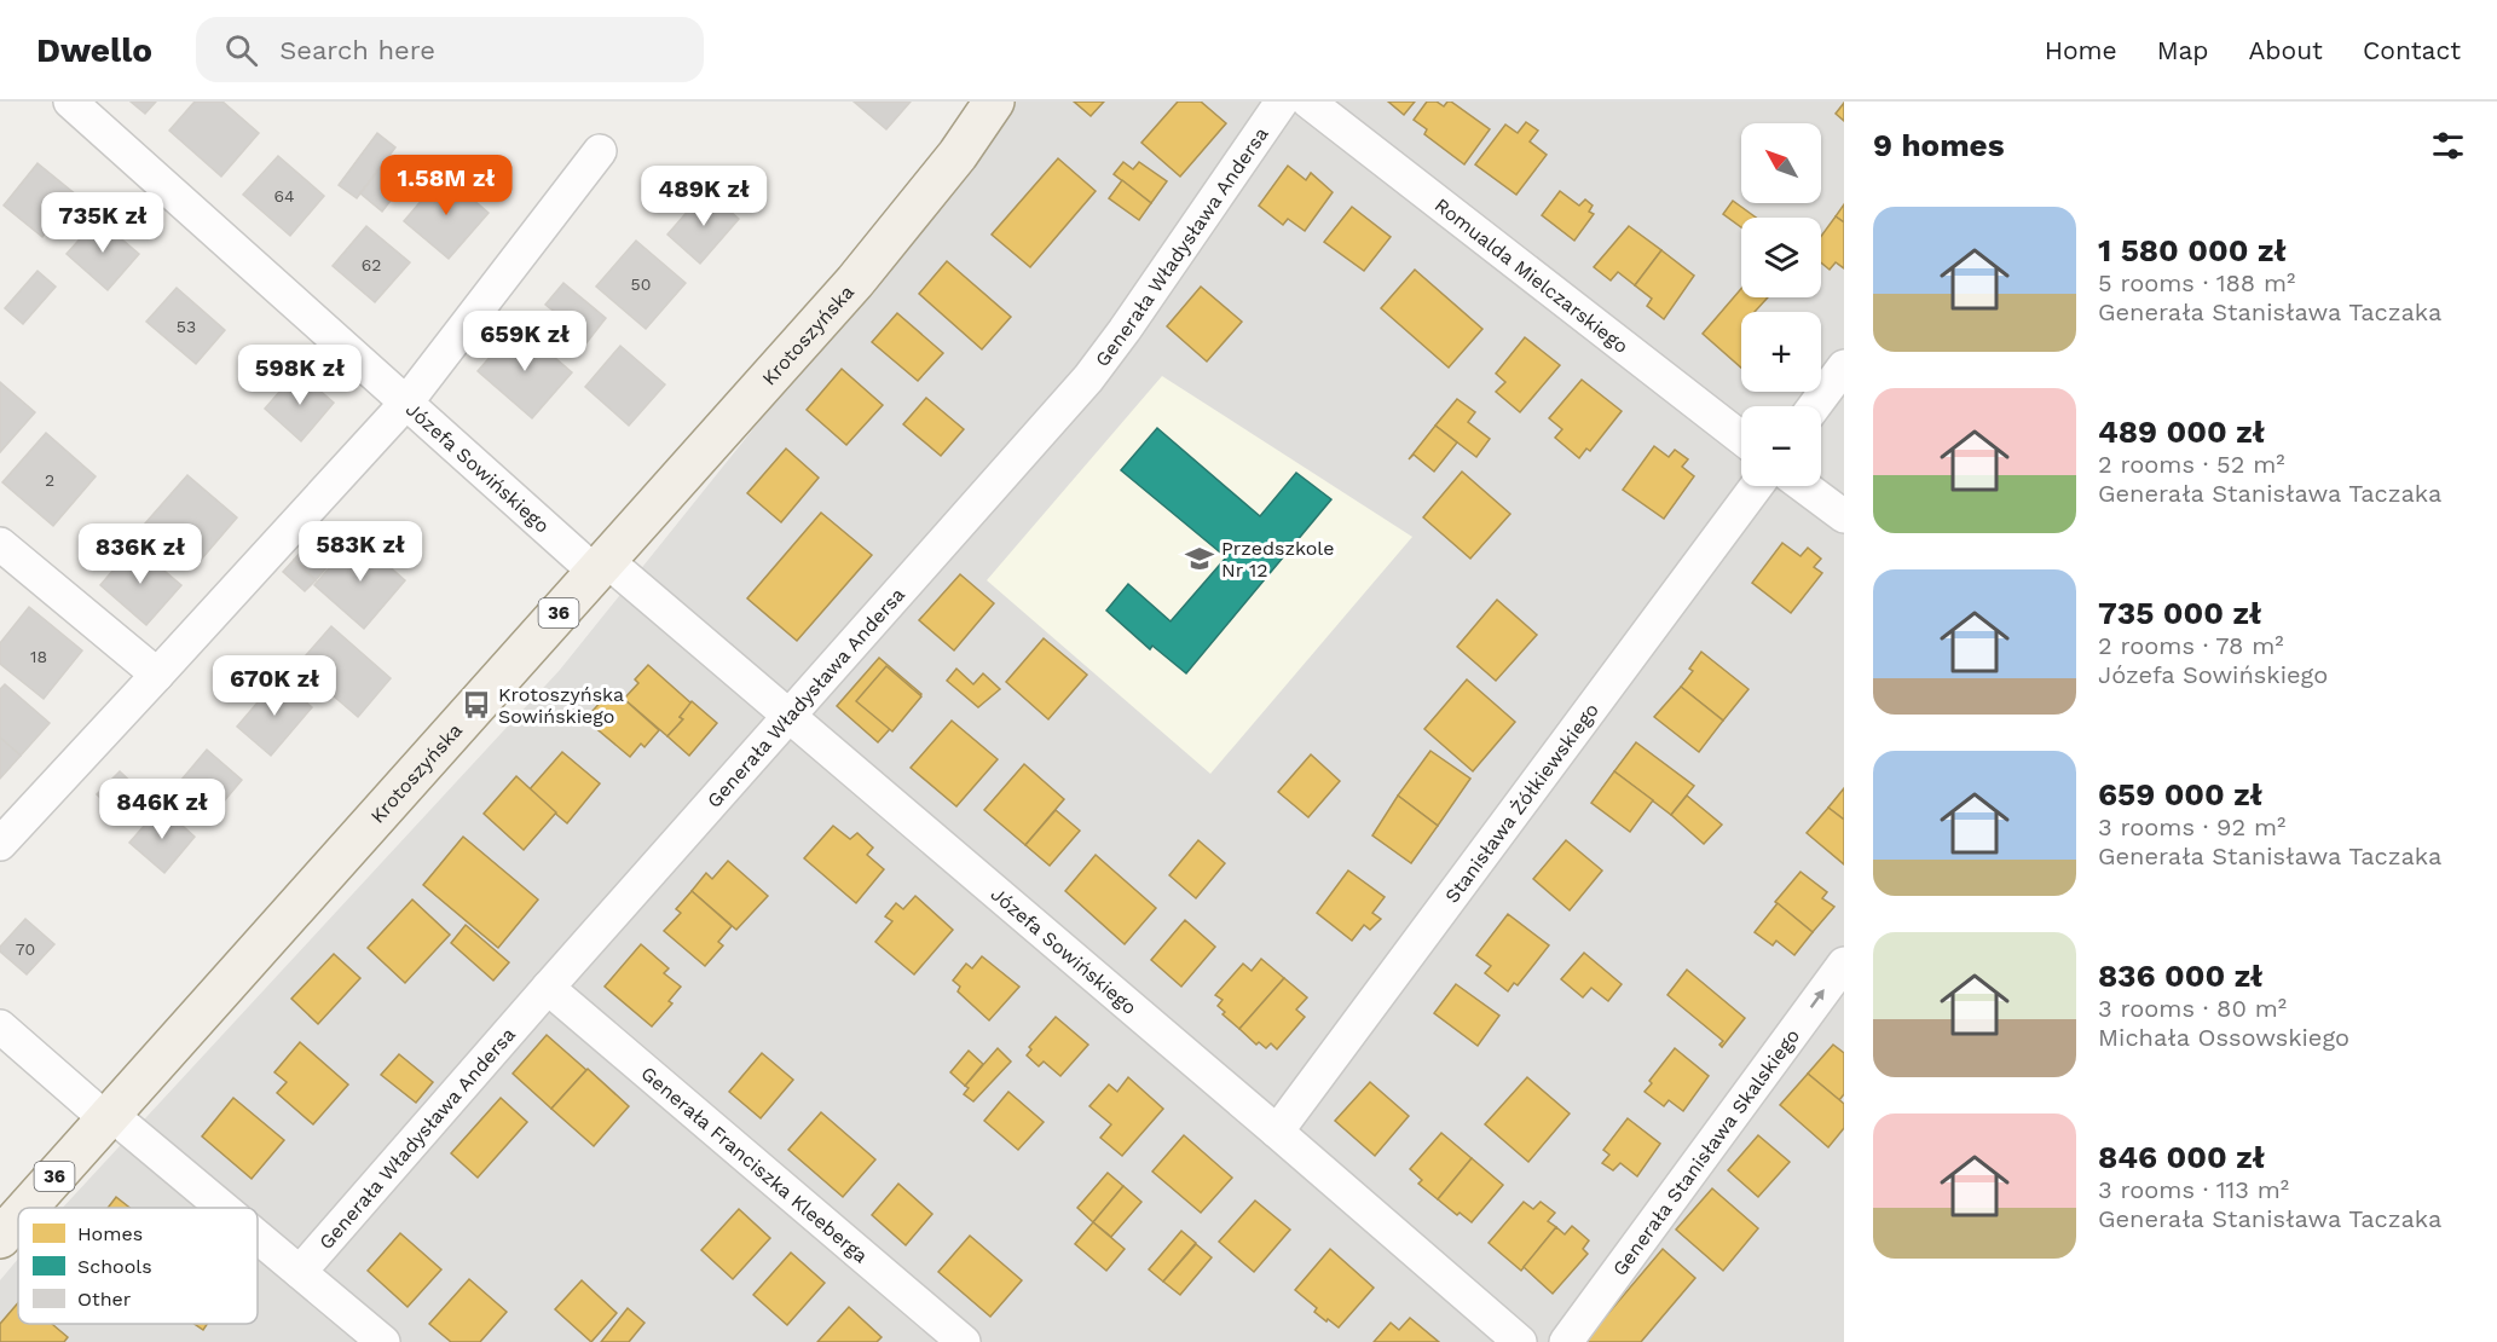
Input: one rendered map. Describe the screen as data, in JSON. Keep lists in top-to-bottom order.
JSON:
{
  "streets": {
    "main road": ["Krotoszyńska", "36"],
    "street": [
      "Generała Władysława Andersa",
      "Romualda Mielczarskiego",
      "Józefa Sowińskiego",
      "Stanisława Żółkiewskiego",
      "Generała Stanisława Skalskiego",
      "Generała Franciszka Kleeberga"
    ]
  },
  "crossings": [
    ["Generała Władysława Andersa", "Józefa Sowińskiego"],
    ["Generała Władysława Andersa", "Generała Franciszka Kleeberga"],
    ["Krotoszyńska", "Józefa Sowińskiego"],
    ["Józefa Sowińskiego", "Stanisława Żółkiewskiego"]
  ],
  "one_way": ["Generała Stanisława Skalskiego"],
  "places": {
    "school or university": ["Przedszkole Nr 12"],
    "bus stop": ["Krotoszyńska Sowińskiego"]
  },
  "house_numbers": [
    "64",
    "62",
    "50",
    "53",
    "2",
    "18",
    "70"
  ],
  "legend": ["Homes", "Schools", "Other"],
  "north": "top left",
  "page": {
    "header": "Dwello",
    "search": "Search here",
    "nav": [
      "Home",
      "Map",
      "About",
      "Contact"
    ],
    "heading": "9 homes",
    "map_buttons": ["+", "−"],
    "price": [
      "1.58M zł",
      "489K zł",
      "735K zł",
      "659K zł",
      "598K zł",
      "583K zł",
      "836K zł",
      "670K zł",
      "846K zł"
    ],
    "list": [
      {
        "name": "1 580 000 zł",
        "note": "5 rooms · 188 m² · Generała Stanisława Taczaka"
      },
      {
        "name": "489 000 zł",
        "note": "2 rooms · 52 m² · Generała Stanisława Taczaka"
      },
      {
        "name": "735 000 zł",
        "note": "2 rooms · 78 m² · Józefa Sowińskiego"
      },
      {
        "name": "659 000 zł",
        "note": "3 rooms · 92 m² · Generała Stanisława Taczaka"
      },
      {
        "name": "836 000 zł",
        "note": "3 rooms · 80 m² · Michała Ossowskiego"
      },
      {
        "name": "846 000 zł",
        "note": "3 rooms · 113 m² · Generała Stanisława Taczaka"
      }
    ]
  }
}
